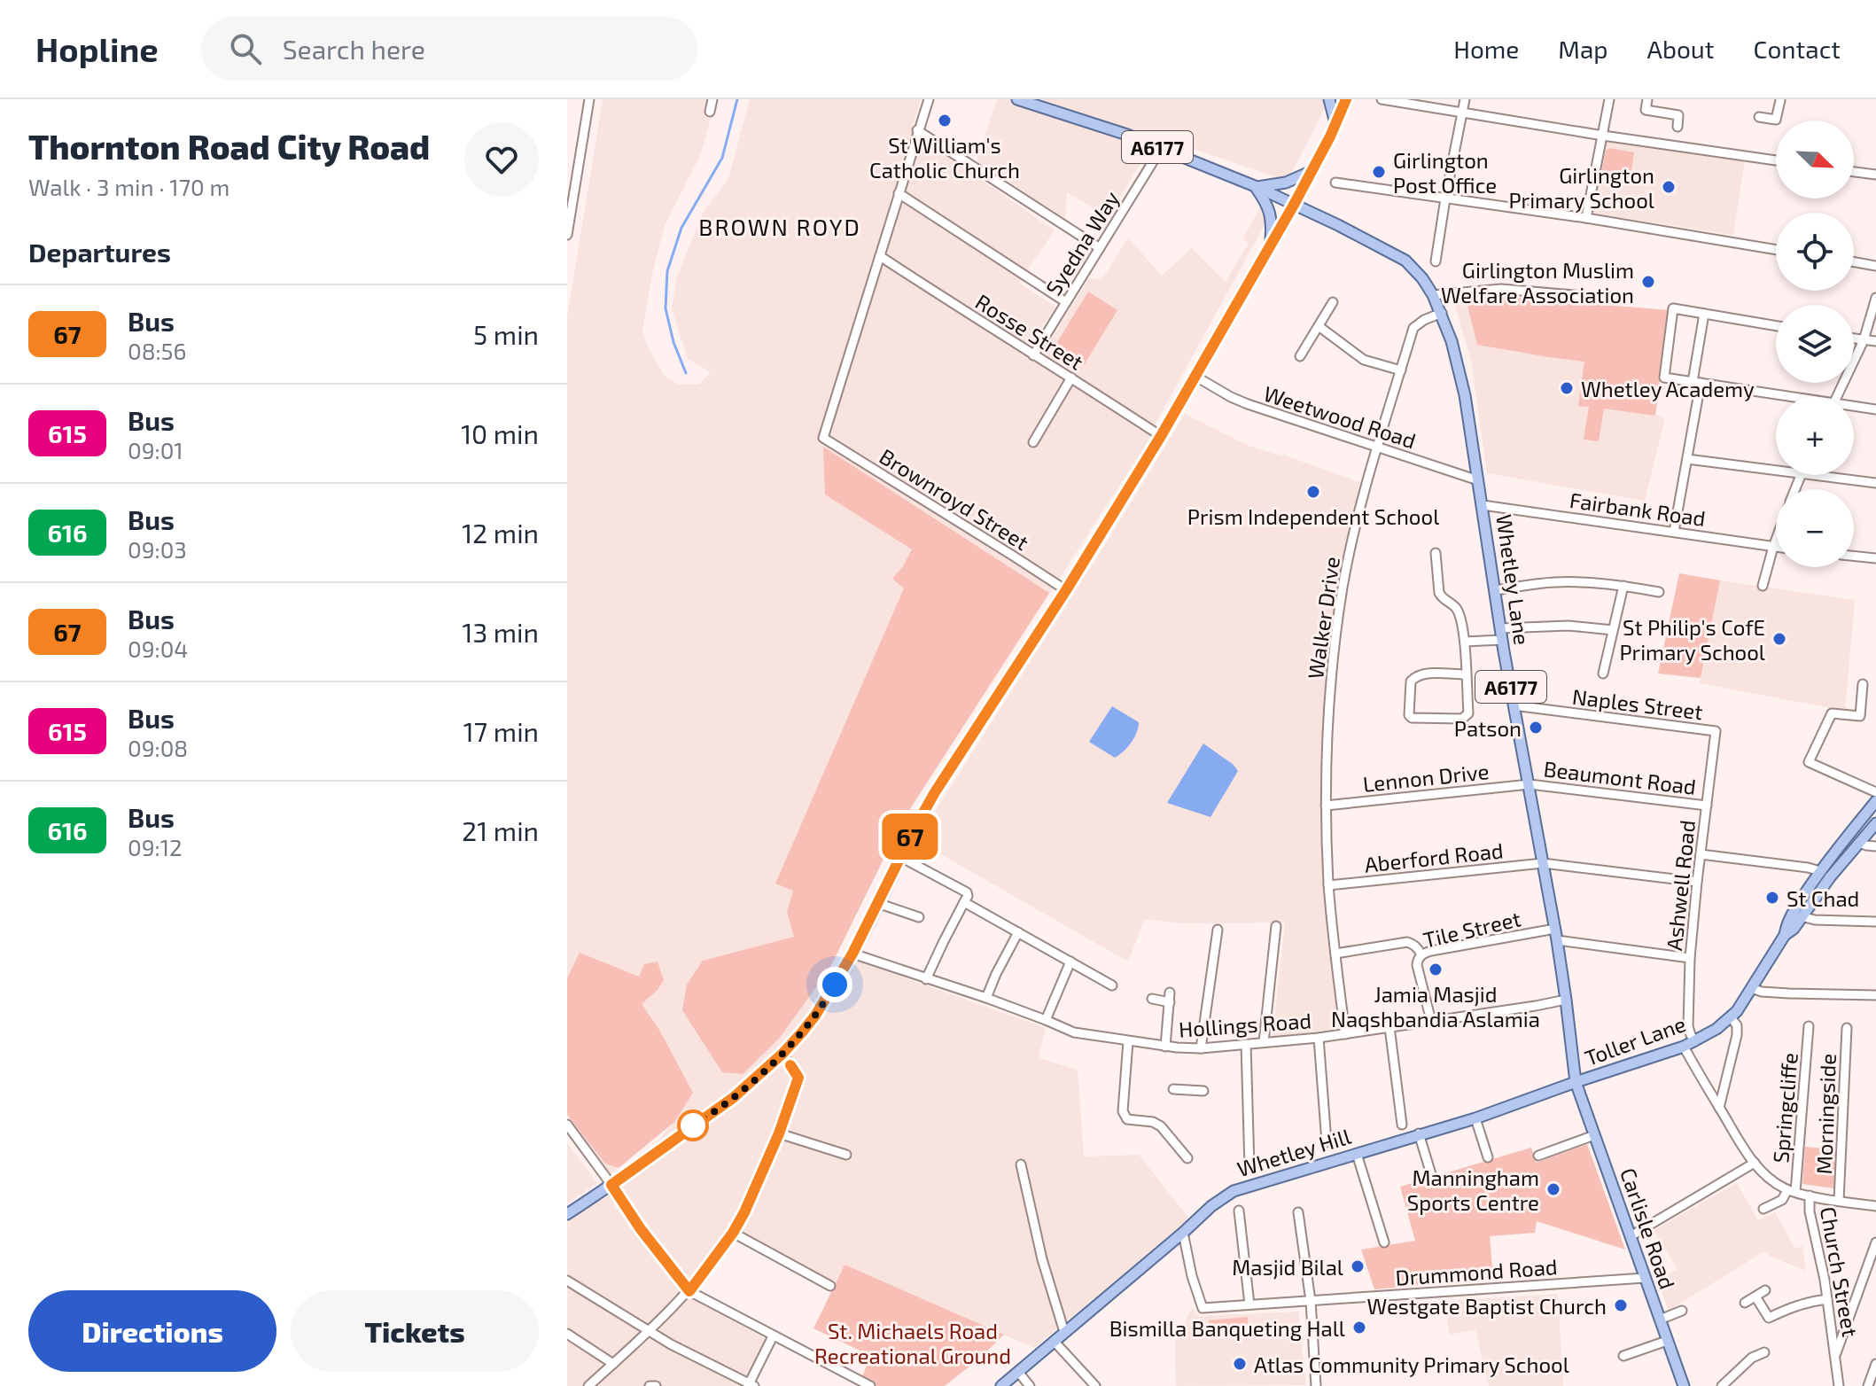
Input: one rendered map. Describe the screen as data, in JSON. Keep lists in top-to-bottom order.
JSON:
{
  "streets": {
    "main road": [
      "A6177",
      "Whetley Lane",
      "Toller Lane",
      "Whetley Hill",
      "Carlisle Road"
    ],
    "street": [
      "Syedna Way",
      "Rosse Street",
      "Weetwood Road",
      "Brownroyd Street",
      "Fairbank Road",
      "Walker Drive",
      "Naples Street",
      "Lennon Drive",
      "Beaumont Road",
      "Aberford Road",
      "Ashwell Road",
      "Tile Street",
      "Hollings Road",
      "Springcliffe",
      "Morningside",
      "Drummond Road",
      "Church Street"
    ]
  },
  "crossings": [
    ["A6177", "Syedna Way"],
    ["A6177", "Whetley Lane"],
    ["Syedna Way", "Rosse Street"],
    ["Rosse Street", "Brownroyd Street"],
    ["Weetwood Road", "Whetley Lane"],
    ["Weetwood Road", "Walker Drive"],
    ["Fairbank Road", "Whetley Lane"],
    ["Whetley Lane", "Walker Drive"],
    ["Whetley Lane", "Naples Street"],
    ["Whetley Lane", "Lennon Drive"],
    ["Whetley Lane", "Beaumont Road"],
    ["Whetley Lane", "Aberford Road"],
    ["Whetley Lane", "Tile Street"],
    ["Whetley Lane", "Hollings Road"],
    ["Whetley Lane", "Toller Lane"],
    ["Whetley Lane", "Whetley Hill"],
    ["Whetley Lane", "Carlisle Road"],
    ["Walker Drive", "Lennon Drive"],
    ["Walker Drive", "Aberford Road"],
    ["Walker Drive", "Hollings Road"],
    ["Naples Street", "Ashwell Road"],
    ["Lennon Drive", "Beaumont Road"],
    ["Beaumont Road", "Ashwell Road"],
    ["Aberford Road", "Ashwell Road"],
    ["Ashwell Road", "Toller Lane"],
    ["Tile Street", "Hollings Road"],
    ["Toller Lane", "Whetley Hill"],
    ["Toller Lane", "Carlisle Road"],
    ["Toller Lane", "Church Street"],
    ["Springcliffe", "Church Street"],
    ["Whetley Hill", "Carlisle Road"],
    ["Whetley Hill", "Drummond Road"],
    ["Carlisle Road", "Drummond Road"]
  ],
  "districts": ["BROWN ROYD"],
  "parks": ["St. Michaels Road Recreational Ground"],
  "places": [
    "St William's Catholic Church",
    "Girlington Post Office",
    "Girlington Primary School",
    "Girlington Muslim Welfare Association",
    "Whetley Academy",
    "Prism Independent School",
    "St Philip's CofE Primary School",
    "Patson",
    "St Chad",
    "Jamia Masjid Naqshbandia Aslamia",
    "Manningham Sports Centre",
    "Masjid Bilal",
    "Westgate Baptist Church",
    "Bismilla Banqueting Hall",
    "Atlas Community Primary School"
  ],
  "lines": ["bus line 67"],
  "north": "bottom right",
  "page": {
    "header": "Hopline",
    "search": "Search here",
    "nav": [
      "Home",
      "Map",
      "About",
      "Contact"
    ],
    "heading": [
      ["Thornton Road City Road", "Walk · 3 min · 170 m"],
      "Departures"
    ],
    "on_map": "67",
    "map_buttons": ["+", "−"],
    "list": [
      {
        "mark": "67",
        "name": "Bus",
        "note": "08:56",
        "value": "5 min"
      },
      {
        "mark": "615",
        "name": "Bus",
        "note": "09:01",
        "value": "10 min"
      },
      {
        "mark": "616",
        "name": "Bus",
        "note": "09:03",
        "value": "12 min"
      },
      {
        "mark": "67",
        "name": "Bus",
        "note": "09:04",
        "value": "13 min"
      },
      {
        "mark": "615",
        "name": "Bus",
        "note": "09:08",
        "value": "17 min"
      },
      {
        "mark": "616",
        "name": "Bus",
        "note": "09:12",
        "value": "21 min"
      }
    ],
    "buttons": ["Directions", "Tickets"]
  }
}
